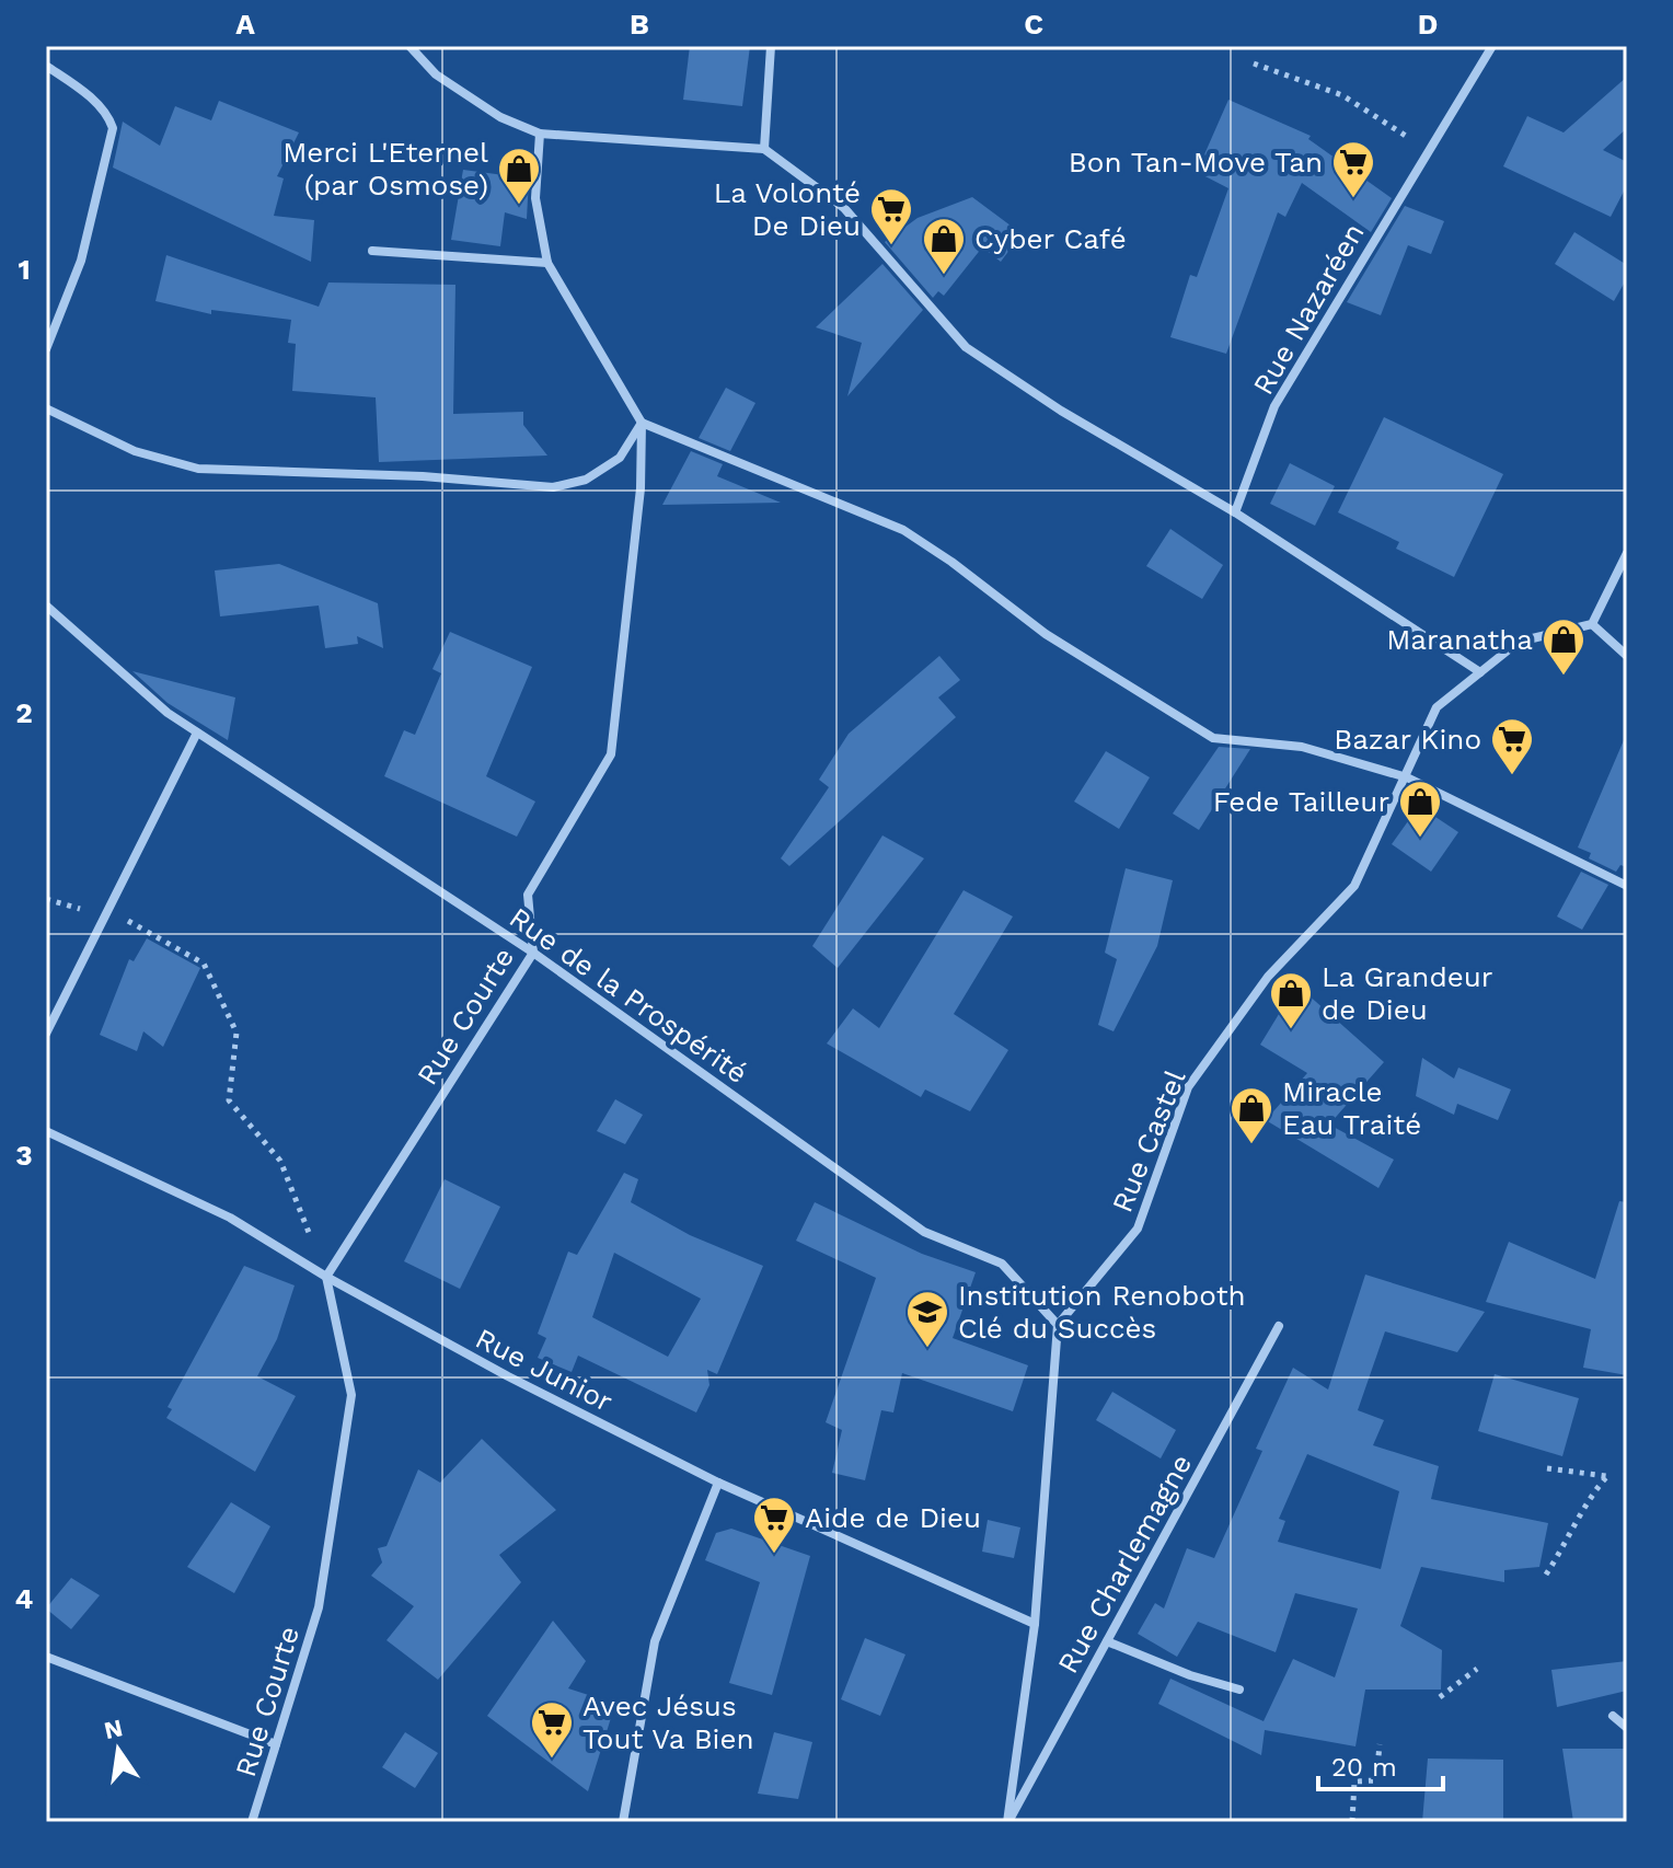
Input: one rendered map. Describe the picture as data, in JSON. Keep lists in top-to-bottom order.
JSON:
{
  "streets": {
    "street": [
      "Rue Nazaréen",
      "Rue de la Prospérité",
      "Rue Courte",
      "Rue Castel",
      "Rue Junior",
      "Rue Charlemagne"
    ]
  },
  "crossings": [
    ["Rue de la Prospérité", "Rue Courte"],
    ["Rue de la Prospérité", "Rue Castel"],
    ["Rue Courte", "Rue Junior"]
  ],
  "places": {
    "supermarket": [
      "Bon Tan-Move Tan",
      "La Volonté De Dieu",
      "Bazar Kino",
      "Aide de Dieu",
      "Avec Jésus Tout Va Bien"
    ],
    "shop": [
      "Merci L'Eternel (par Osmose)",
      "Cyber Café",
      "Maranatha",
      "Fede Tailleur",
      "La Grandeur de Dieu",
      "Miracle Eau Traité"
    ],
    "school or university": ["Institution Renoboth Clé du Succès"]
  },
  "scale_bar": "20 m",
  "north": "top",
  "grid": {
    "columns": [
      "A",
      "B",
      "C",
      "D"
    ],
    "rows": [
      "1",
      "2",
      "3",
      "4"
    ]
  }
}
